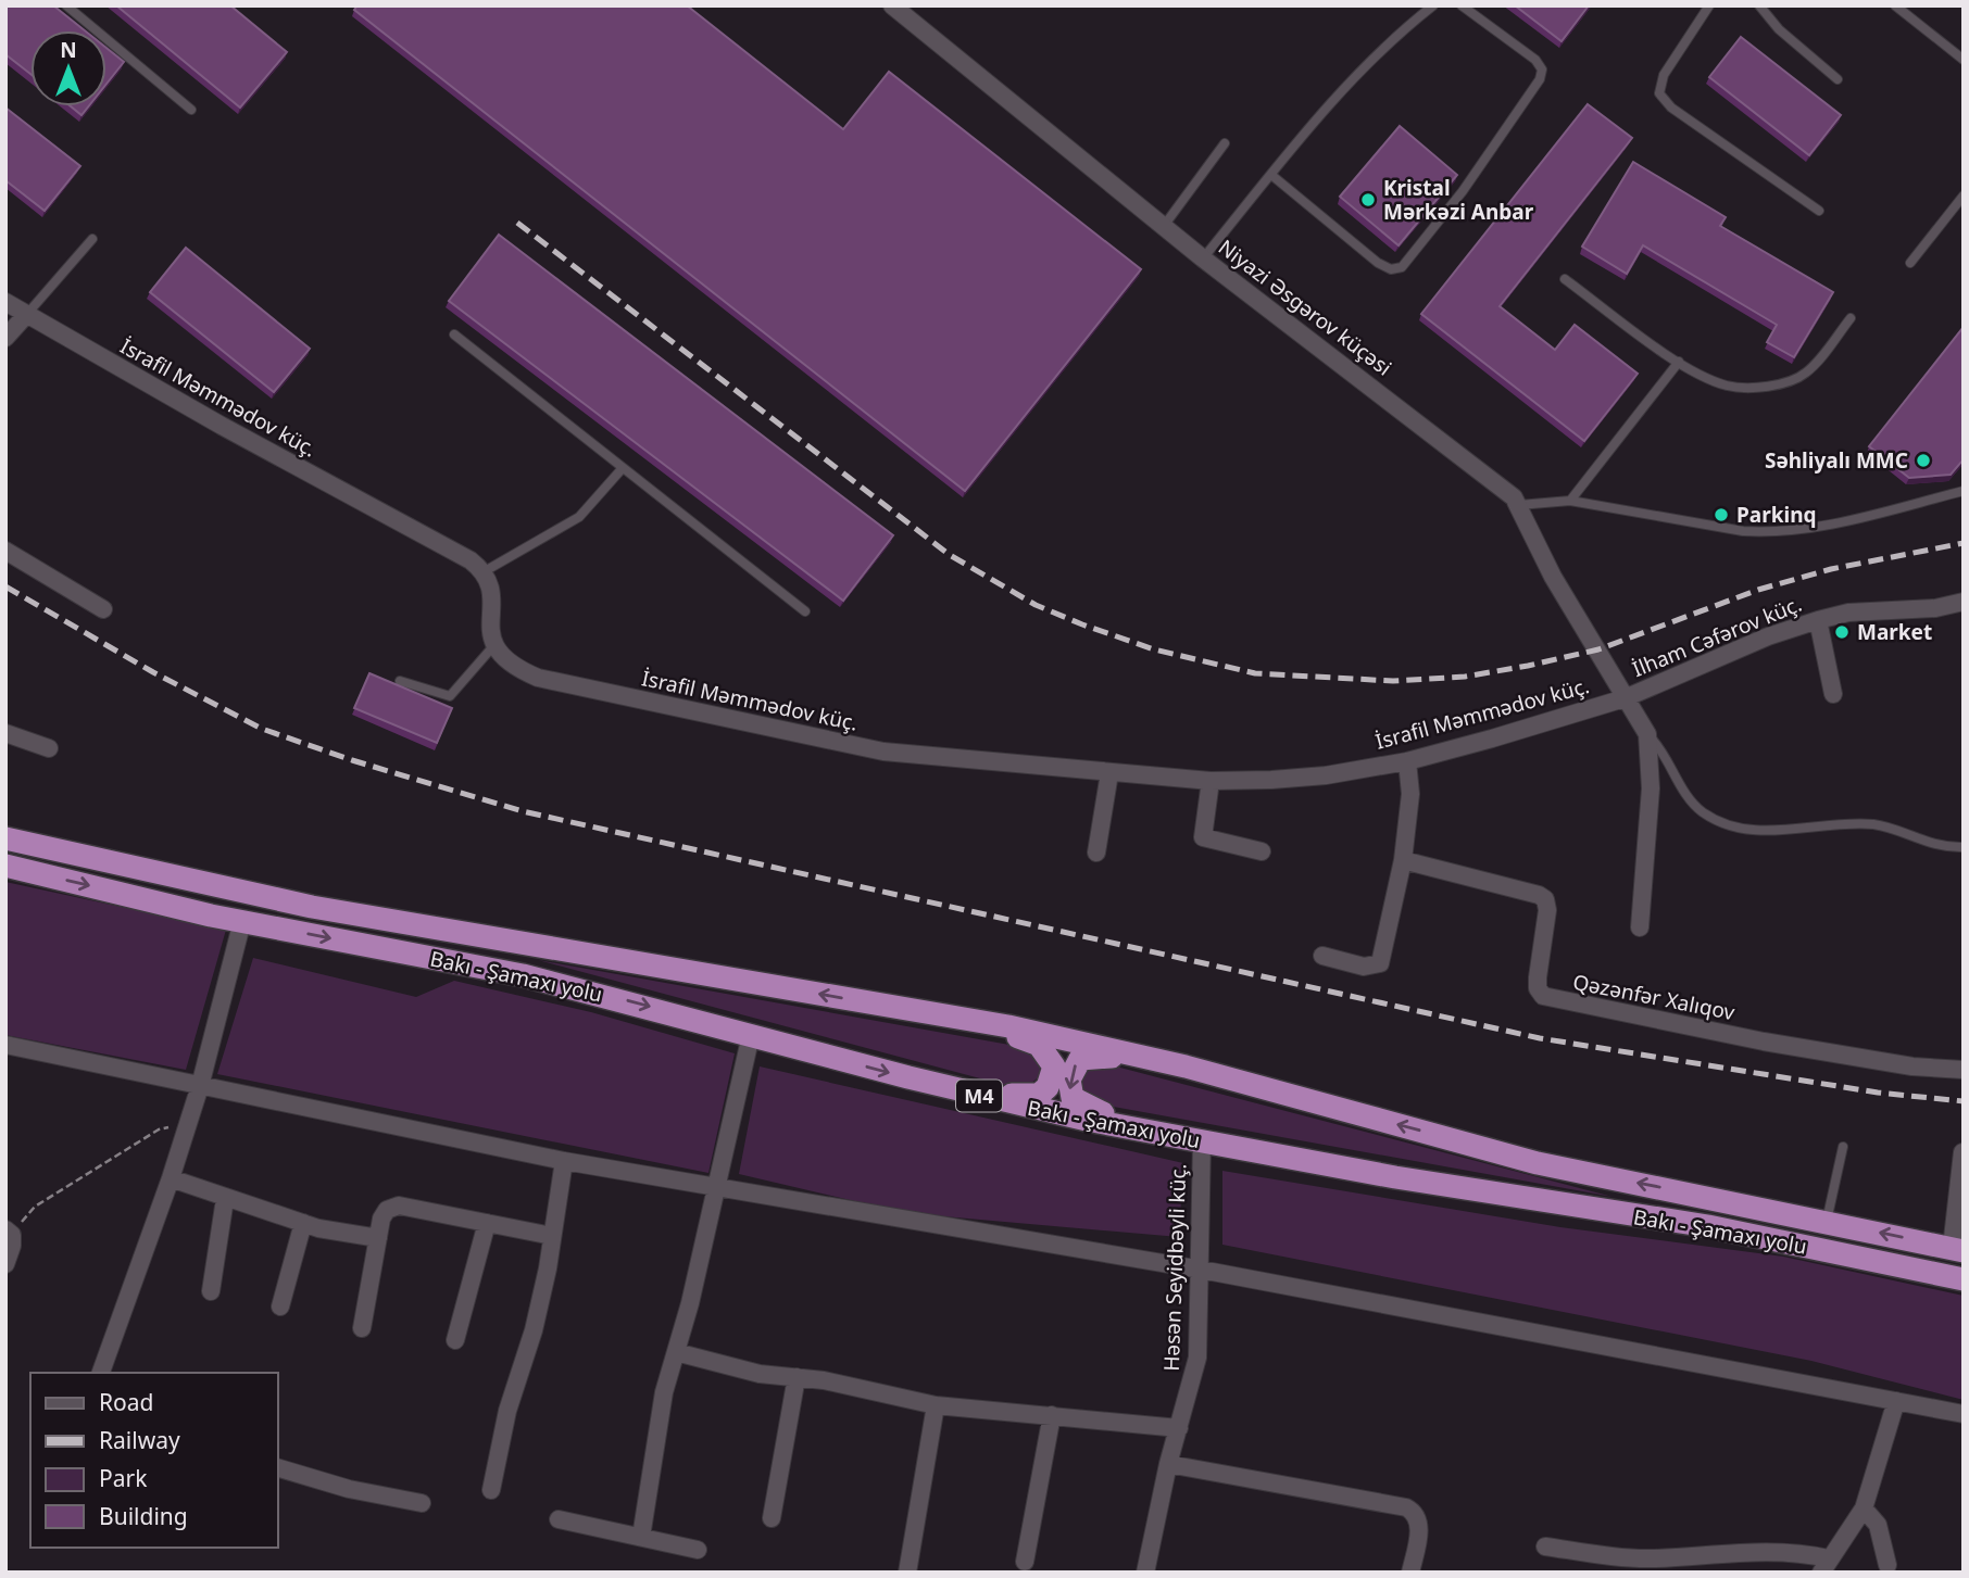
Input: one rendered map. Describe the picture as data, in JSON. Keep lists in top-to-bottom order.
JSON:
{
  "streets": {
    "highway": ["Bakı - Şamaxı yolu", "M4"],
    "street": [
      "Niyazi Əsgərov küçəsi",
      "İsrafil Məmmədov küç.",
      "İlham Cəfərov küç.",
      "Qəzənfər Xalıqov",
      "Həsən Seyidbəyli küç."
    ]
  },
  "crossings": [
    ["Niyazi Əsgərov küçəsi", "İsrafil Məmmədov küç."],
    ["Niyazi Əsgərov küçəsi", "İlham Cəfərov küç."],
    ["İsrafil Məmmədov küç.", "İlham Cəfərov küç."],
    ["Bakı - Şamaxı yolu", "Həsən Seyidbəyli küç."]
  ],
  "places": [
    "Kristal Mərkəzi Anbar",
    "Səhliyalı MMC",
    "Parkinq",
    "Market"
  ],
  "legend": [
    "Road",
    "Railway",
    "Park",
    "Building"
  ],
  "north": "top"
}
